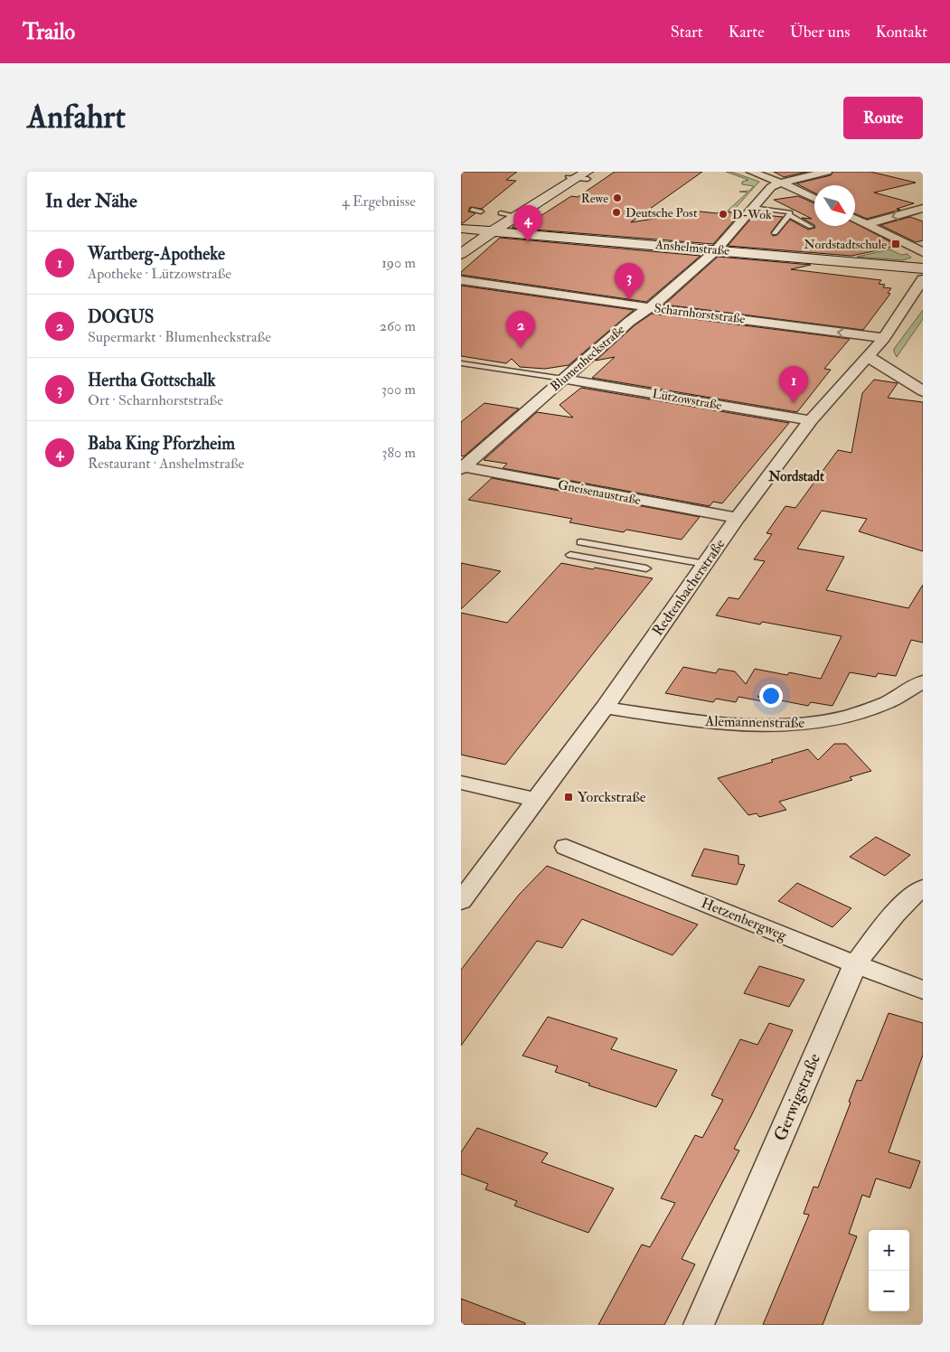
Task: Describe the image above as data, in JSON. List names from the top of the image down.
{
  "streets": {
    "main road": ["Anshelmstraße"],
    "street": [
      "Scharnhorststraße",
      "Blumenheckstraße",
      "Lützowstraße",
      "Gneisenaustraße",
      "Redtenbacherstraße",
      "Alemannenstraße",
      "Hetzenbergweg",
      "Gerwigstraße"
    ]
  },
  "crossings": [
    ["Anshelmstraße", "Blumenheckstraße"],
    ["Scharnhorststraße", "Blumenheckstraße"],
    ["Scharnhorststraße", "Redtenbacherstraße"],
    ["Blumenheckstraße", "Lützowstraße"],
    ["Blumenheckstraße", "Gneisenaustraße"],
    ["Lützowstraße", "Redtenbacherstraße"],
    ["Gneisenaustraße", "Redtenbacherstraße"],
    ["Redtenbacherstraße", "Alemannenstraße"],
    ["Hetzenbergweg", "Gerwigstraße"]
  ],
  "districts": ["Nordstadt"],
  "places": {
    "other": ["Rewe", "Deutsche Post", "D-Wok"],
    "transit": ["Nordstadtschule", "Yorckstraße"]
  },
  "north": "bottom right",
  "page": {
    "header": "Trailo",
    "nav": [
      "Start",
      "Karte",
      "Über uns",
      "Kontakt"
    ],
    "buttons": "Route",
    "title": "Anfahrt",
    "heading": ["In der Nähe", "4 Ergebnisse"],
    "pins": [
      "4",
      "3",
      "2",
      "1"
    ],
    "list": [
      {
        "mark": "1",
        "name": "Wartberg-Apotheke",
        "note": "Apotheke · Lützowstraße",
        "value": "190 m"
      },
      {
        "mark": "2",
        "name": "DOGUS",
        "note": "Supermarkt · Blumenheckstraße",
        "value": "260 m"
      },
      {
        "mark": "3",
        "name": "Hertha Gottschalk",
        "note": "Ort · Scharnhorststraße",
        "value": "300 m"
      },
      {
        "mark": "4",
        "name": "Baba King Pforzheim",
        "note": "Restaurant · Anshelmstraße",
        "value": "380 m"
      }
    ],
    "map_buttons": ["+", "−"]
  }
}
